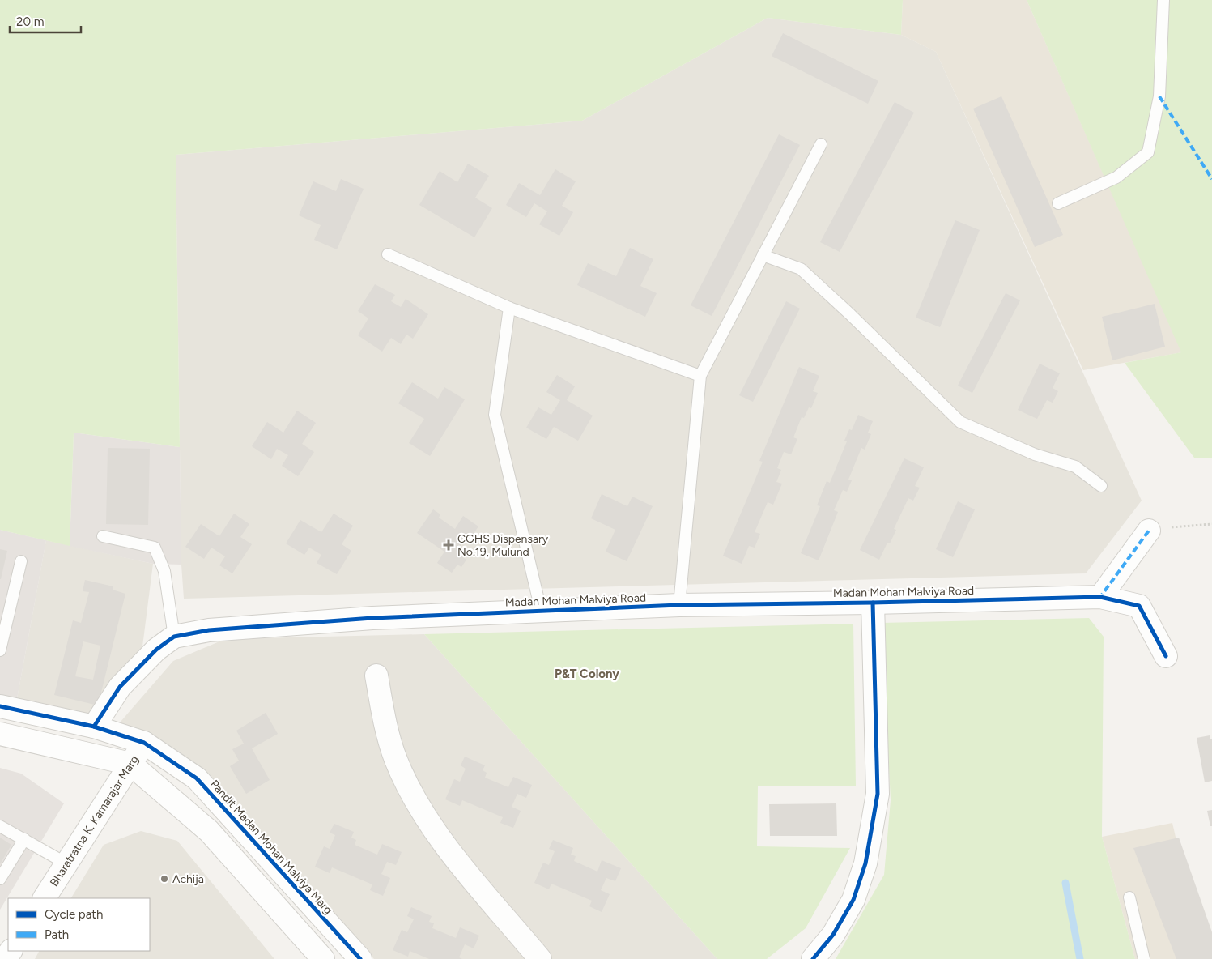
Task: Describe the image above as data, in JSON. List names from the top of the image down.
{
  "streets": {
    "street": ["Madan Mohan Malviya Road", "Bharatratna K. Kamarajar Marg", "Pandit Madan Mohan Malviya Marg"]
  },
  "crossings": [
    ["Madan Mohan Malviya Road", "Pandit Madan Mohan Malviya Marg"],
    ["Bharatratna K. Kamarajar Marg", "Pandit Madan Mohan Malviya Marg"]
  ],
  "districts": ["P&T Colony"],
  "places": {
    "health": ["CGHS Dispensary No.19, Mulund"],
    "other": ["Achija"]
  },
  "legend": ["Cycle path", "Path"],
  "scale_bar": "20 m"
}
